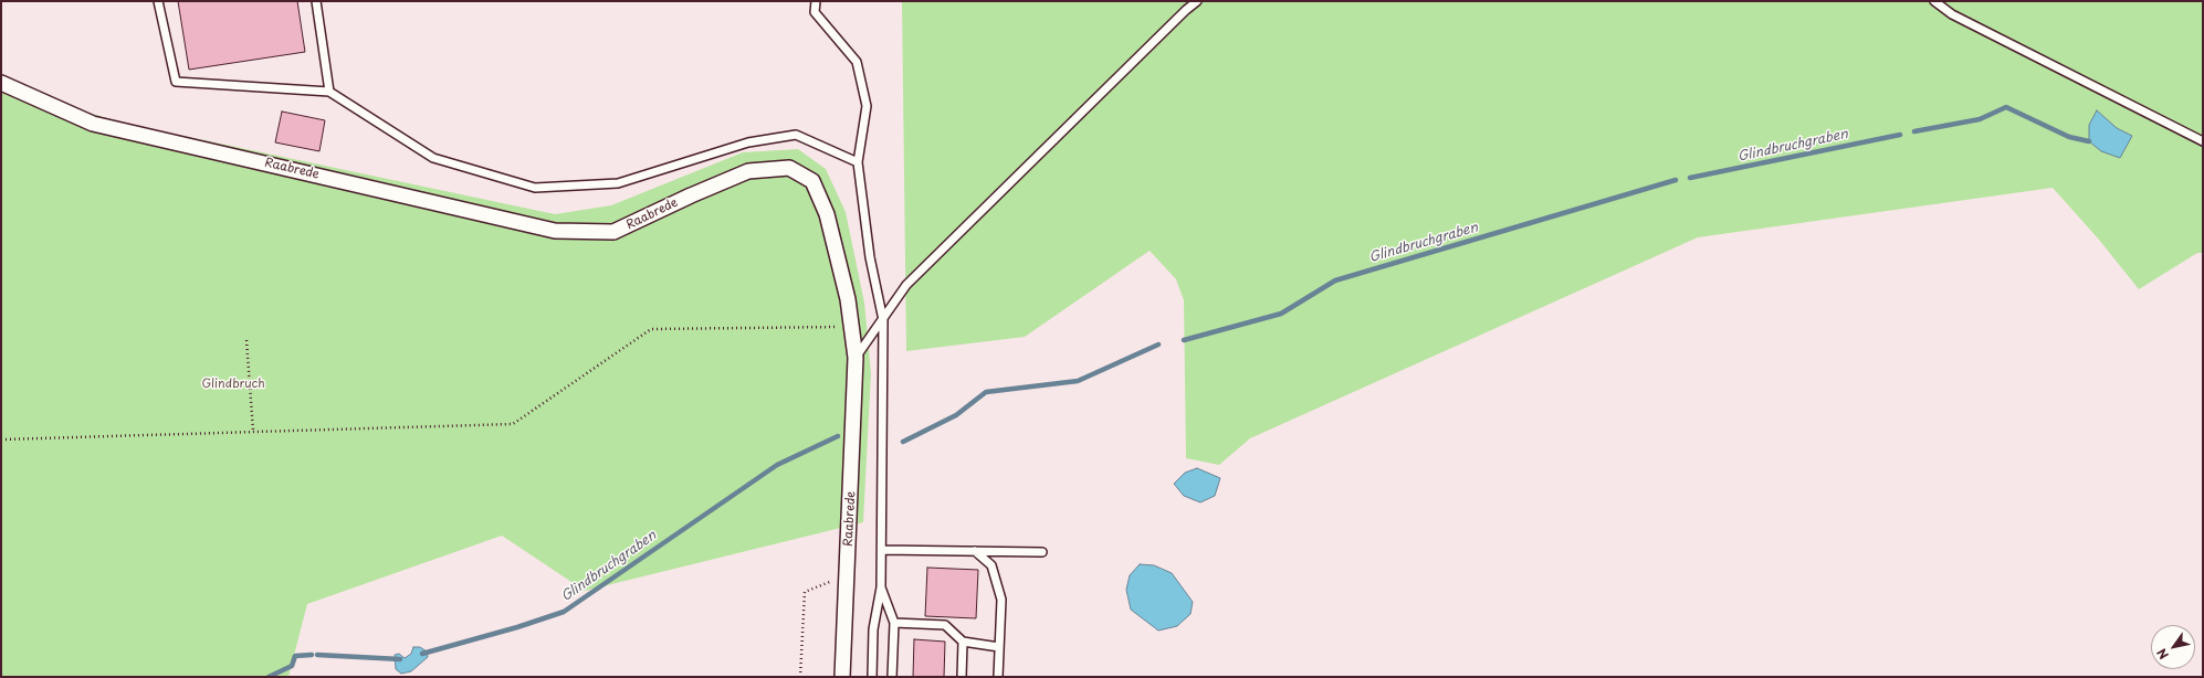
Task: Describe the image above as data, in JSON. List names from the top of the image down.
{
  "streets": {
    "street": ["Raabrede"]
  },
  "water": ["Glindbruchgraben"],
  "parks": ["Glindbruch"],
  "north": "bottom left"
}
